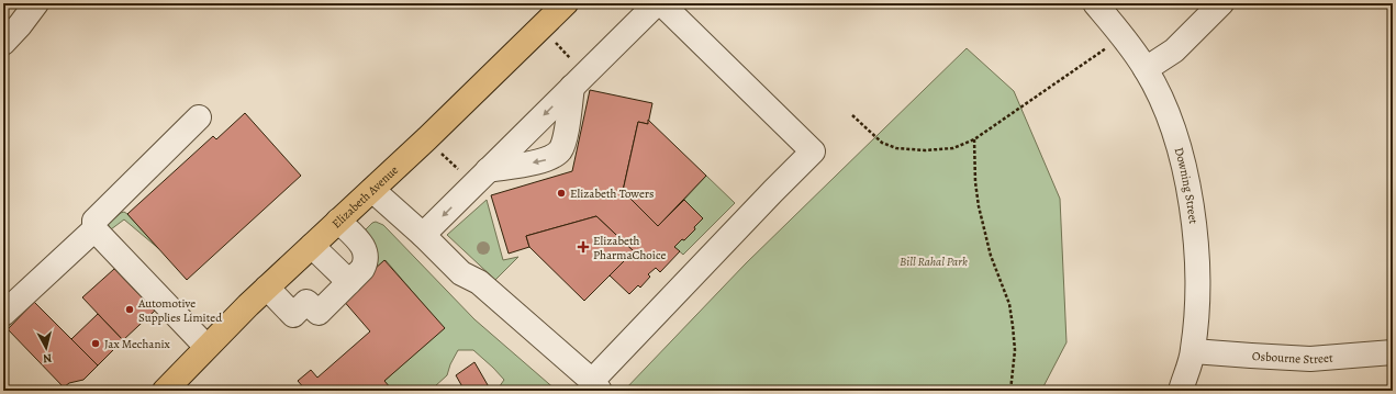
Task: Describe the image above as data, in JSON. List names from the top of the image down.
{
  "streets": {
    "main road": ["Elizabeth Avenue"],
    "street": ["Downing Street", "Osbourne Street"]
  },
  "crossings": [
    ["Downing Street", "Osbourne Street"]
  ],
  "parks": ["Bill Rahal Park"],
  "places": {
    "other": ["Elizabeth Towers", "Automotive Supplies Limited", "Jax Mechanix"],
    "health": ["Elizabeth PharmaChoice"]
  },
  "north": "bottom"
}
